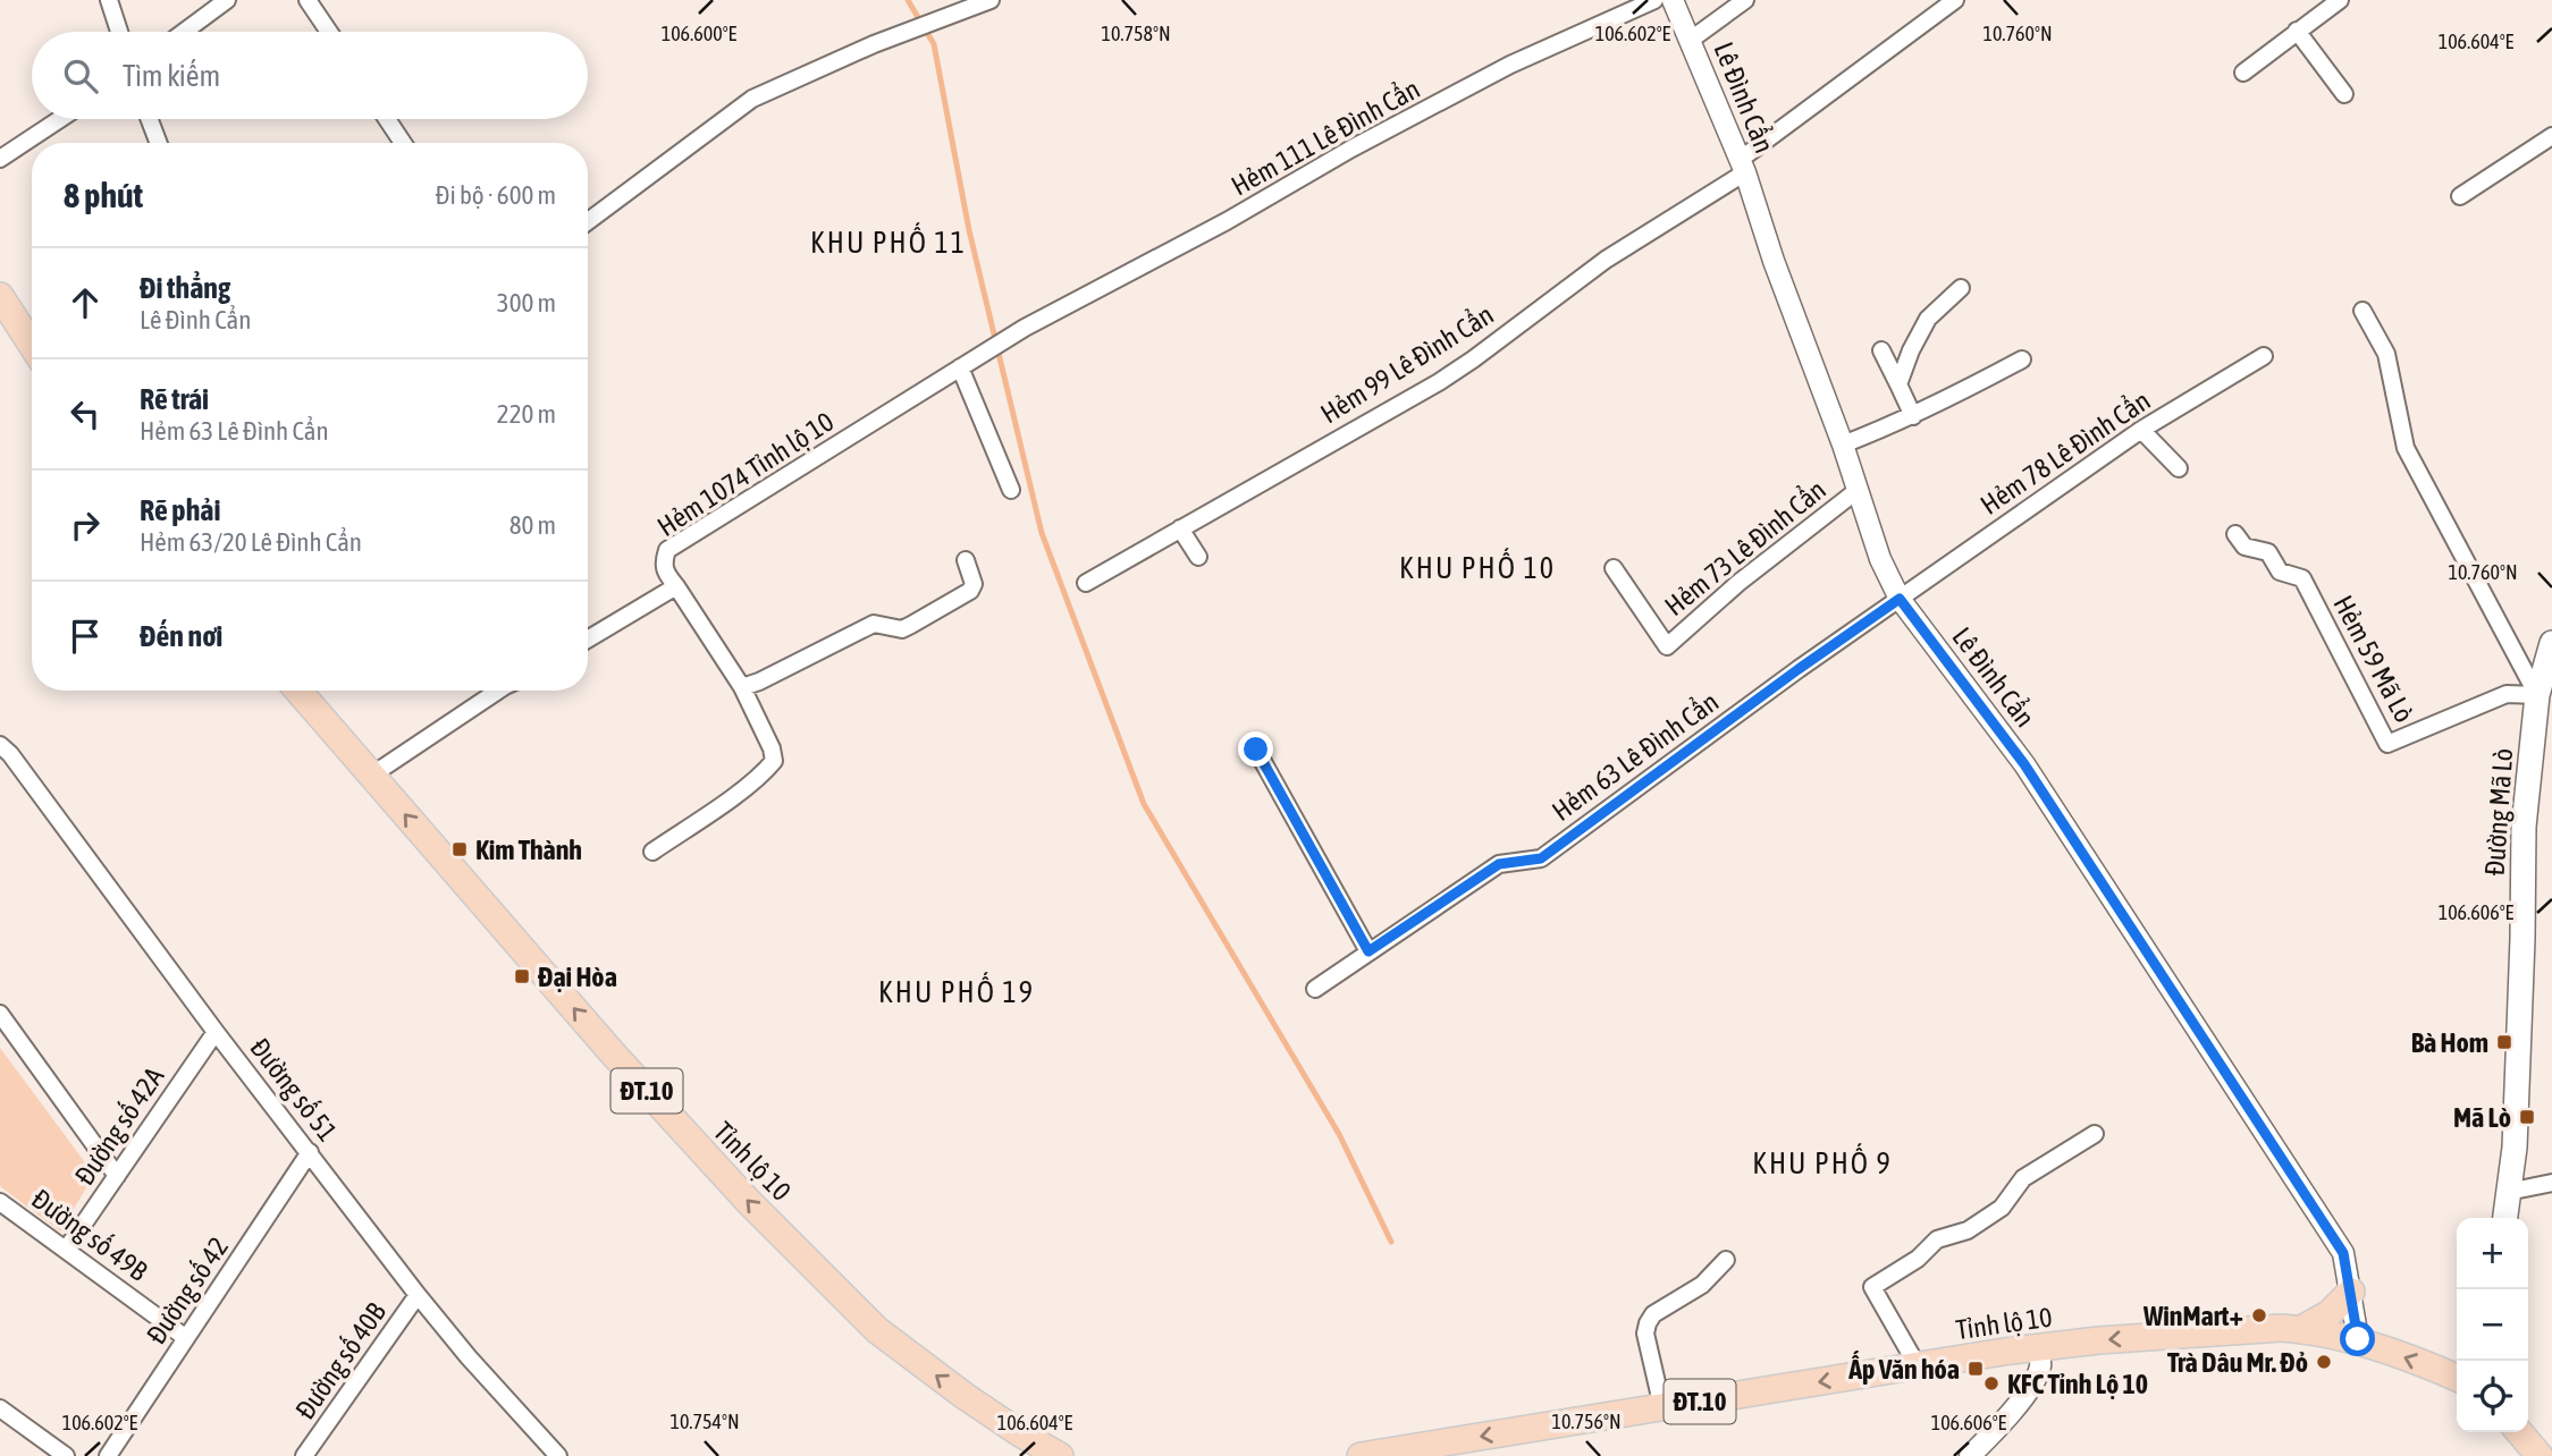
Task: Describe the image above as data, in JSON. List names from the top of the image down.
{
  "streets": {
    "main road": ["Đường Mã Lò", "ĐT.10", "Tỉnh lộ 10"],
    "street": [
      "Lê Đình Cẩn",
      "Hẻm 111 Lê Đình Cẩn",
      "Hẻm 99 Lê Đình Cẩn",
      "Hẻm 78 Lê Đình Cẩn",
      "Hẻm 1074 Tỉnh lộ 10",
      "Hẻm 73 Lê Đình Cẩn",
      "Hẻm 59 Mã Lò",
      "Hẻm 63 Lê Đình Cẩn",
      "Đường số 51",
      "Đường số 42A",
      "Đường số 49B",
      "Đường số 42",
      "Đường số 40B"
    ]
  },
  "crossings": [
    ["Lê Đình Cẩn", "Hẻm 99 Lê Đình Cẩn"],
    ["Lê Đình Cẩn", "Hẻm 78 Lê Đình Cẩn"],
    ["Lê Đình Cẩn", "Hẻm 73 Lê Đình Cẩn"],
    ["Lê Đình Cẩn", "Hẻm 63 Lê Đình Cẩn"],
    ["Lê Đình Cẩn", "Tỉnh lộ 10"],
    ["Hẻm 111 Lê Đình Cẩn", "Hẻm 1074 Tỉnh lộ 10"],
    ["Hẻm 78 Lê Đình Cẩn", "Hẻm 63 Lê Đình Cẩn"],
    ["Hẻm 59 Mã Lò", "Đường Mã Lò"],
    ["Đường số 51", "Đường số 42A"],
    ["Đường số 51", "Đường số 42"],
    ["Đường số 51", "Đường số 40B"],
    ["Đường số 42A", "Đường số 49B"],
    ["Đường số 49B", "Đường số 42"]
  ],
  "one_way": ["Tỉnh lộ 10"],
  "districts": [
    "KHU PHỐ 11",
    "KHU PHỐ 10",
    "KHU PHỐ 19",
    "KHU PHỐ 9"
  ],
  "places": {
    "transit": [
      "Kim Thành",
      "Đại Hòa",
      "Bà Hom",
      "Mã Lò",
      "Ấp Văn hóa"
    ],
    "other": ["WinMart+", "Trà Dâu Mr. Đỏ", "KFC Tỉnh Lộ 10"]
  },
  "page": {
    "search": "Tìm kiếm",
    "heading": ["8 phút", "Đi bộ · 600 m"],
    "list": [
      ["Đi thẳng", "Lê Đình Cẩn", "300 m"],
      ["Rẽ trái", "Hẻm 63 Lê Đình Cẩn", "220 m"],
      ["Rẽ phải", "Hẻm 63/20 Lê Đình Cẩn", "80 m"],
      "Đến nơi"
    ],
    "map_buttons": ["+", "−"]
  },
  "coordinates": [
    "106.600°E",
    "106.602°E",
    "10.758°N",
    "10.760°N",
    "106.604°E",
    "106.606°E",
    "10.754°N",
    "10.756°N"
  ]
}
